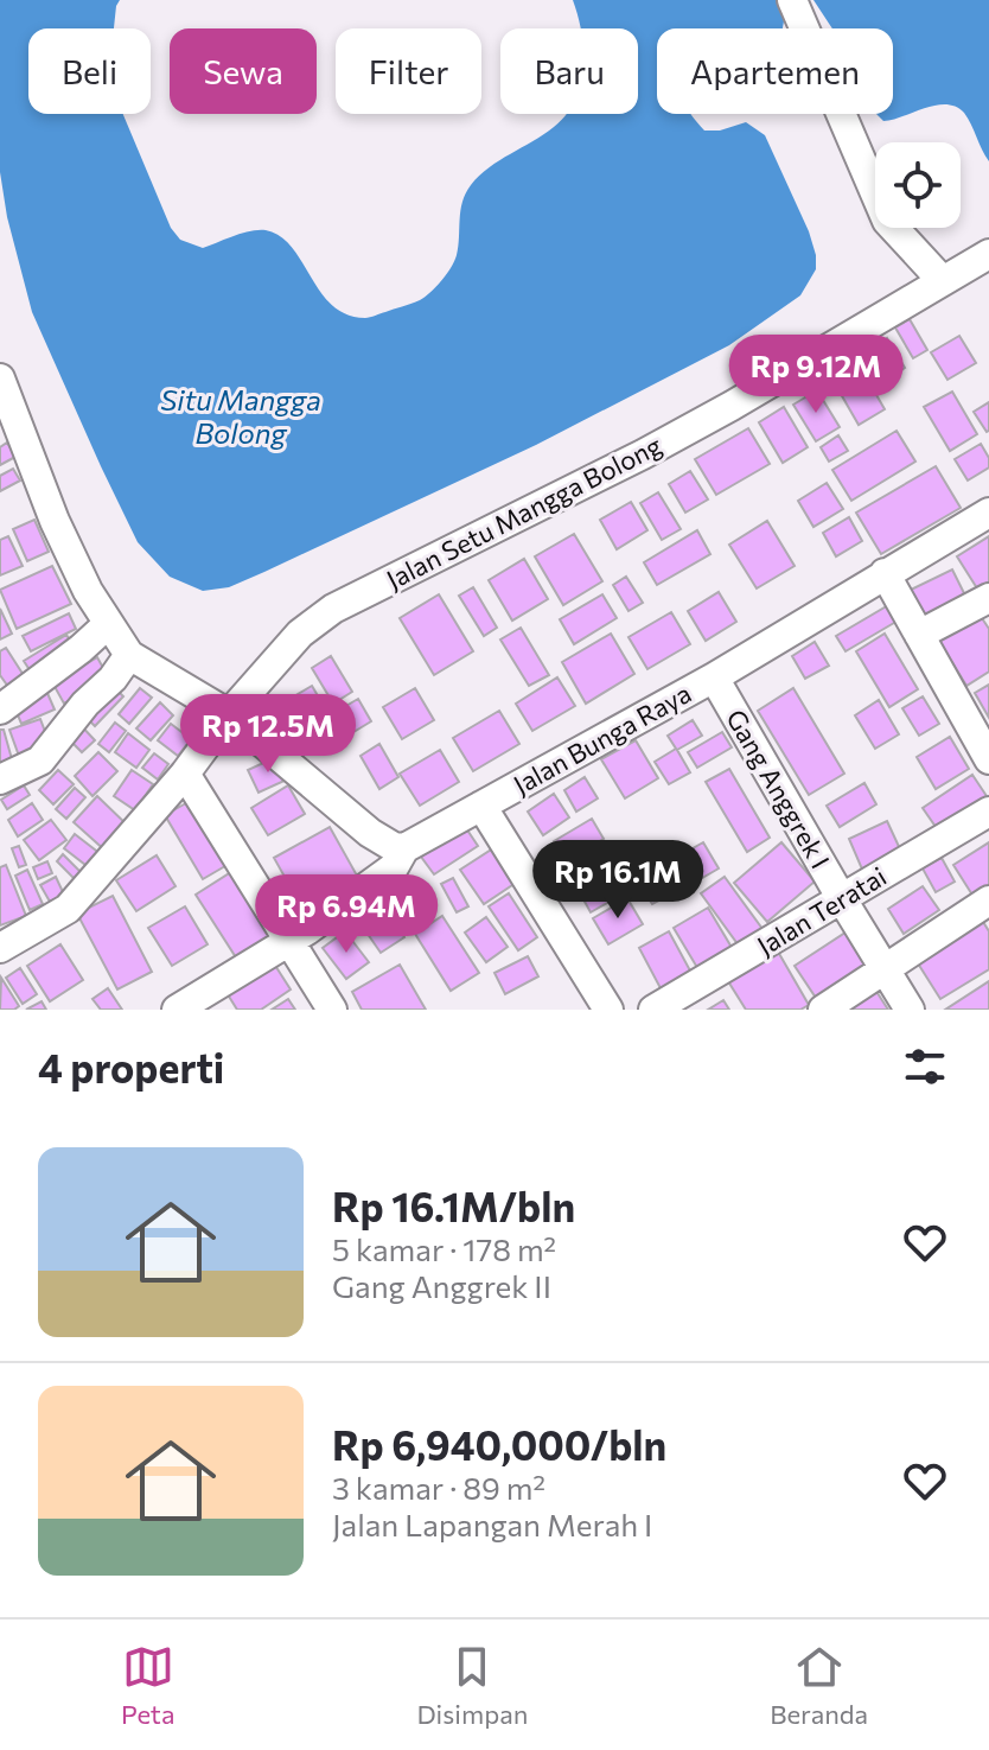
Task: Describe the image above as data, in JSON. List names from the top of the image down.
{
  "streets": {
    "street": [
      "Jalan Setu Mangga Bolong",
      "Jalan Bunga Raya",
      "Gang Anggrek I",
      "Jalan Teratai"
    ]
  },
  "crossings": [
    ["Jalan Bunga Raya", "Gang Anggrek I"],
    ["Gang Anggrek I", "Jalan Teratai"]
  ],
  "water": ["Situ Mangga Bolong"],
  "page": {
    "chip": [
      "Beli",
      "Sewa",
      "Filter",
      "Baru",
      "Apartemen"
    ],
    "price": [
      "Rp 9.12M",
      "Rp 12.5M",
      "Rp 16.1M",
      "Rp 6.94M"
    ],
    "heading": "4 properti",
    "list": [
      {
        "name": "Rp 16.1M/bln",
        "note": "5 kamar · 178 m² · Gang Anggrek II"
      },
      {
        "name": "Rp 6,940,000/bln",
        "note": "3 kamar · 89 m² · Jalan Lapangan Merah I"
      }
    ],
    "tabs": ["Peta", "Disimpan", "Beranda"]
  }
}
